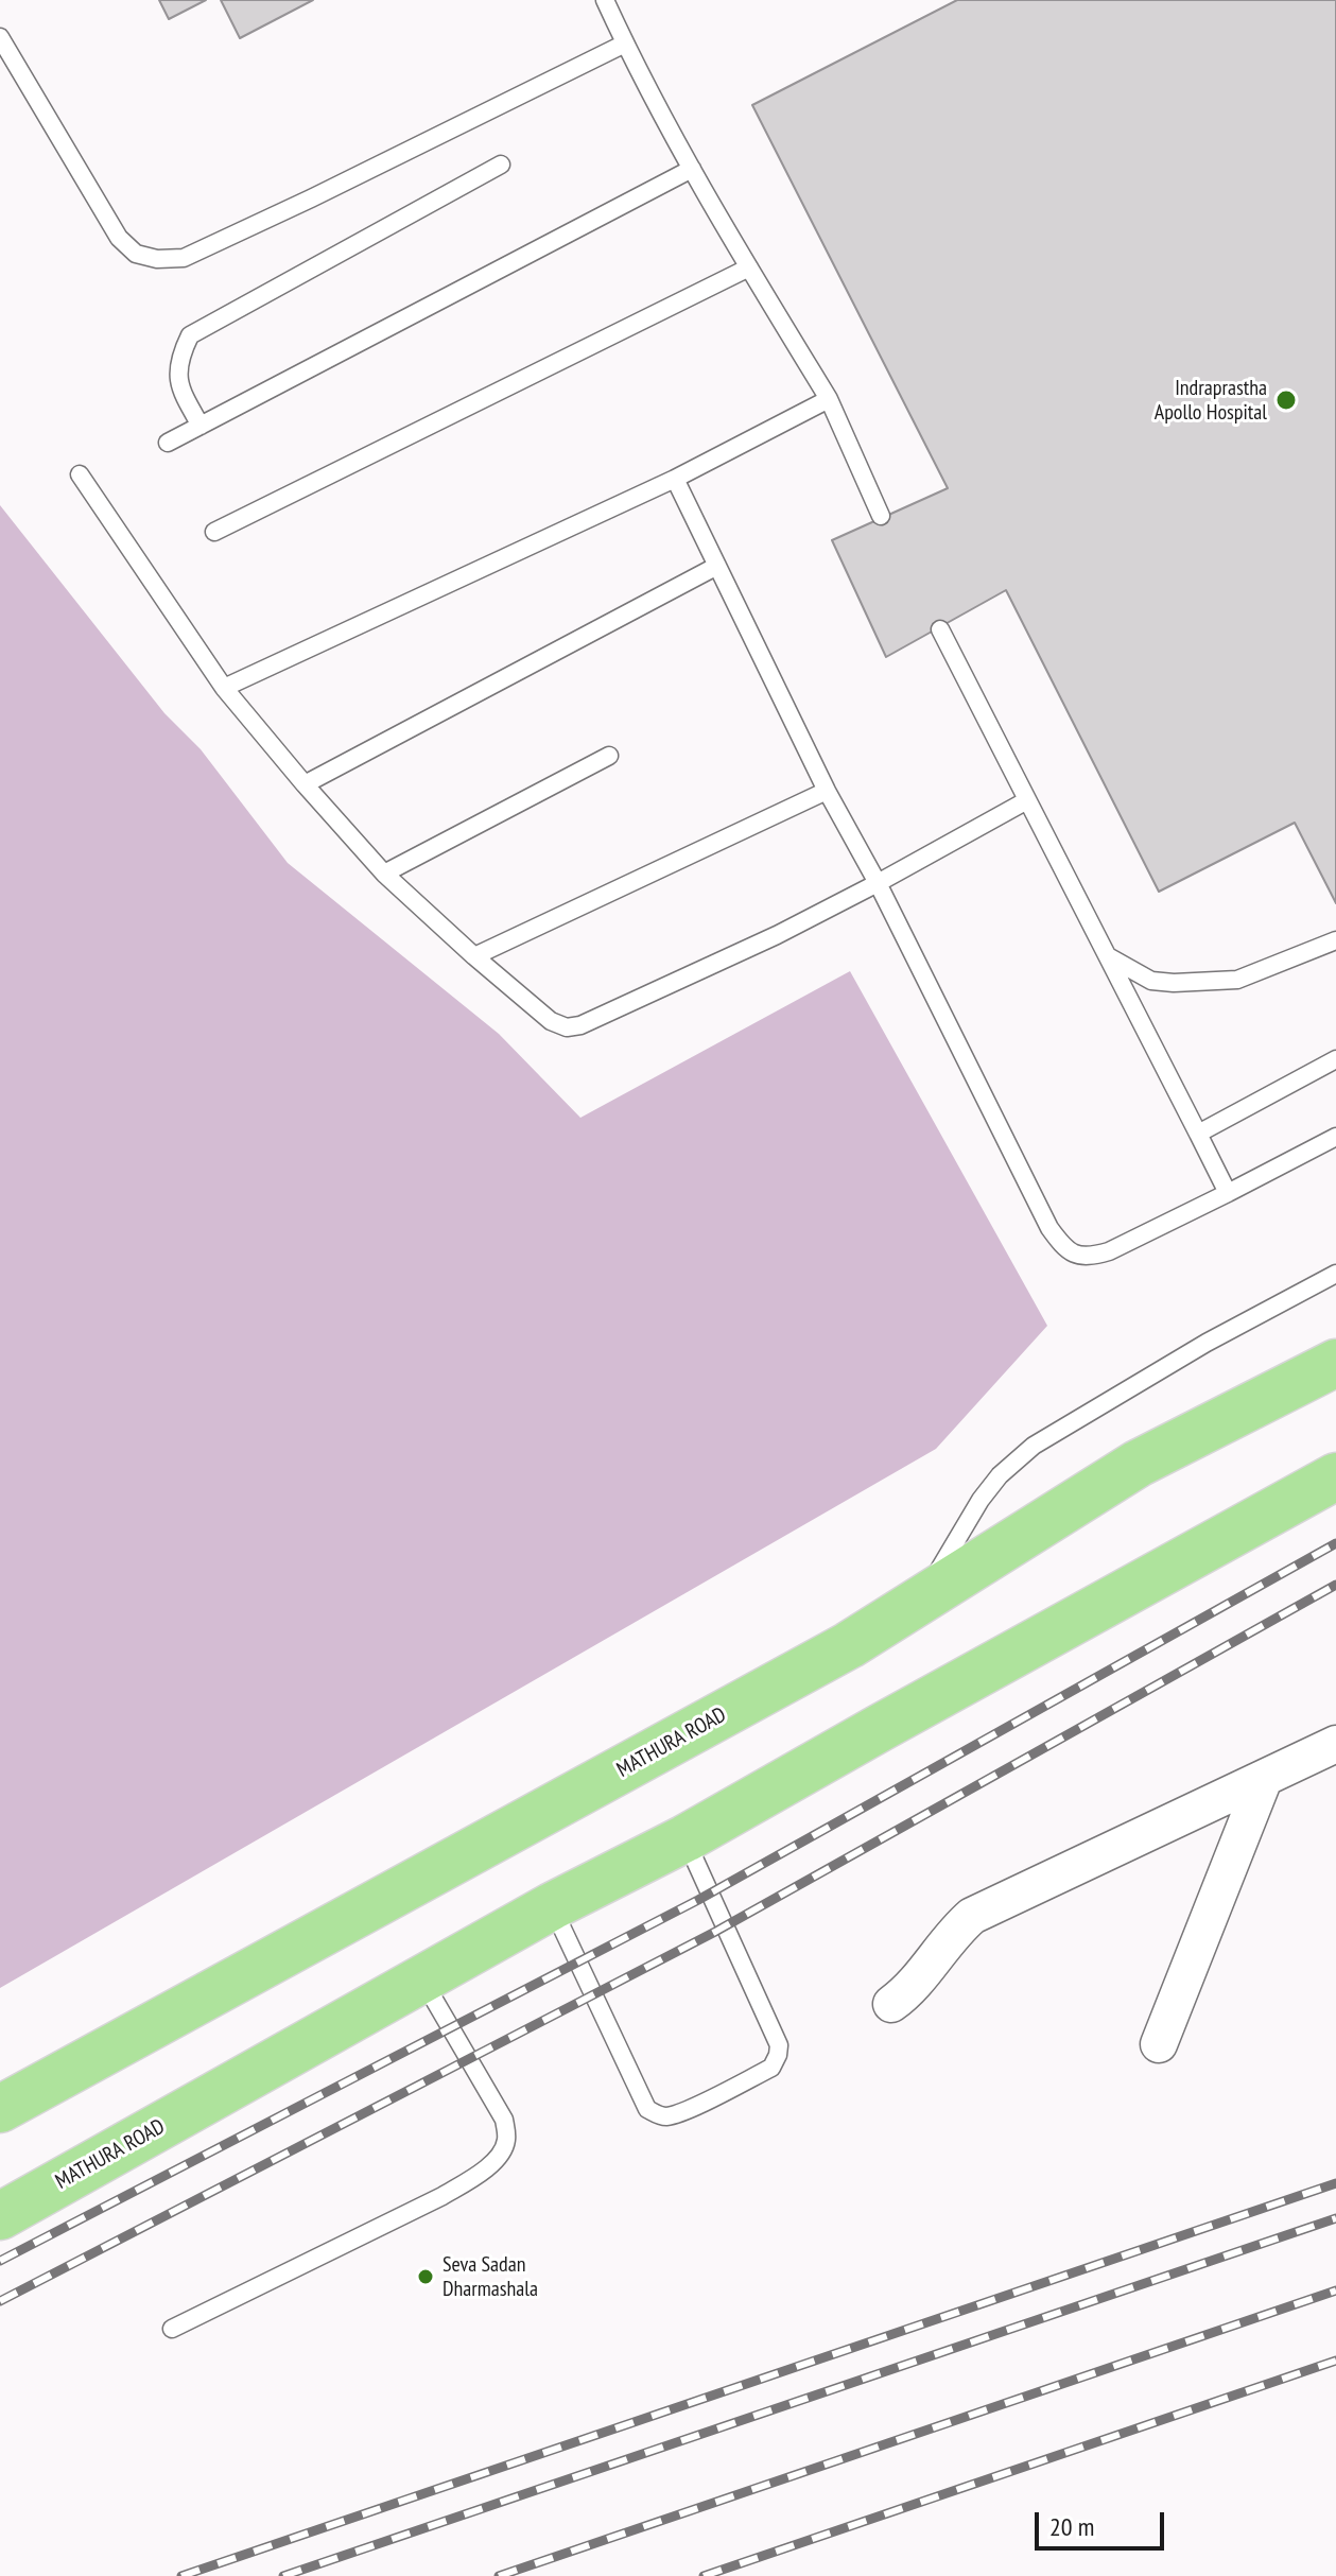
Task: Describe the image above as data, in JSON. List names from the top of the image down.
{
  "streets": {
    "highway": ["MATHURA ROAD"]
  },
  "places": ["Indraprastha Apollo Hospital", "Seva Sadan Dharmashala"],
  "scale_bar": "20 m"
}
